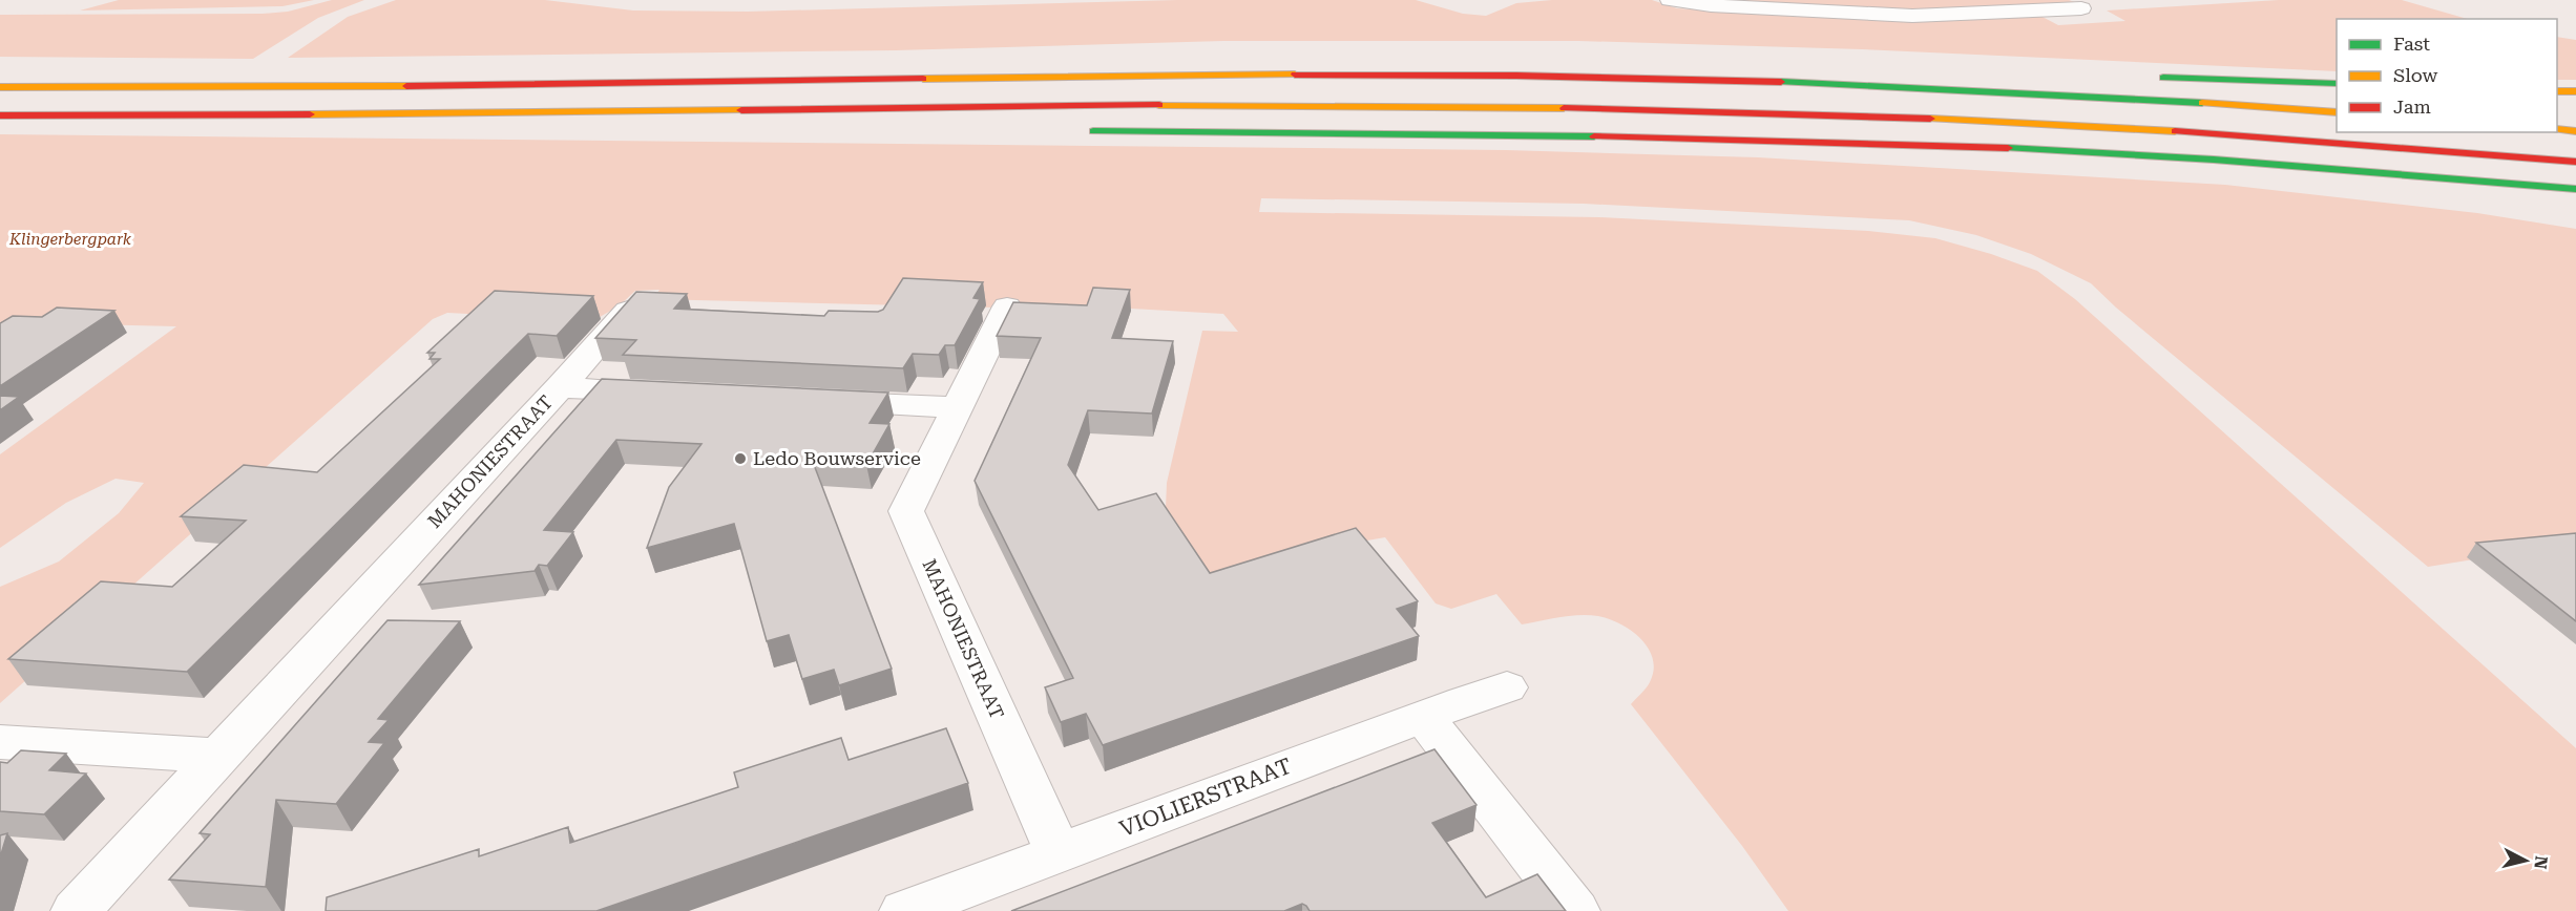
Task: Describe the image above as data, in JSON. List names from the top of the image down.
{
  "streets": {
    "street": ["MAHONIESTRAAT", "VIOLIERSTRAAT"]
  },
  "crossings": [
    ["MAHONIESTRAAT", "VIOLIERSTRAAT"]
  ],
  "parks": ["Klingerbergpark"],
  "places": ["Ledo Bouwservice"],
  "legend": ["Fast", "Slow", "Jam"],
  "north": "right"
}
